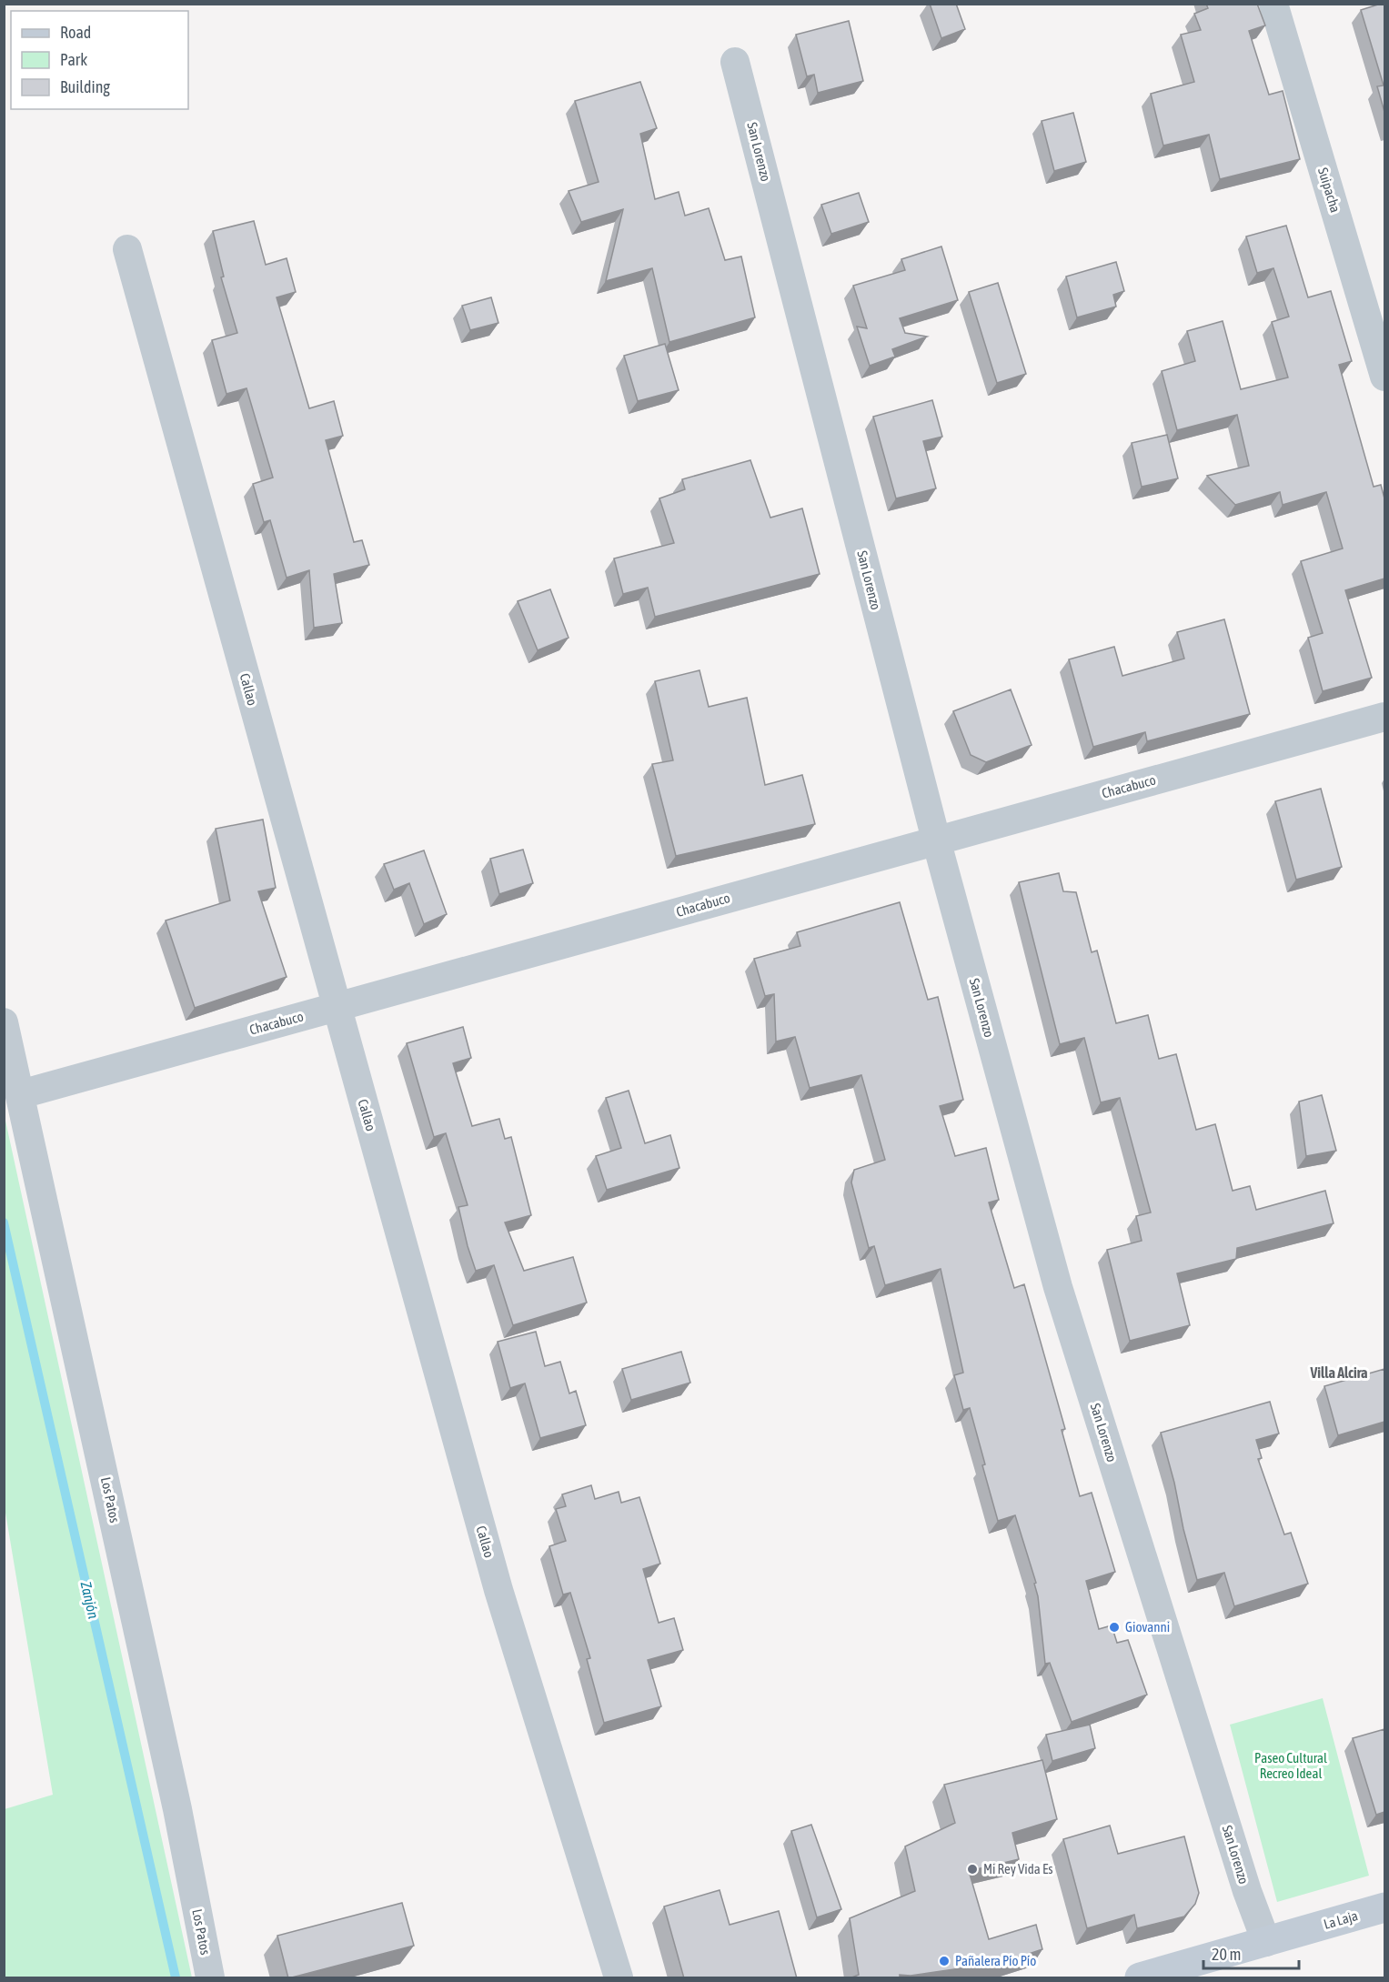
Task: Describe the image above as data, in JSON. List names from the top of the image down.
{
  "streets": {
    "main road": ["La Laja"],
    "street": [
      "San Lorenzo",
      "Suipacha",
      "Callao",
      "Chacabuco",
      "Los Patos"
    ]
  },
  "crossings": [
    ["San Lorenzo", "Chacabuco"],
    ["San Lorenzo", "La Laja"],
    ["Callao", "Chacabuco"],
    ["Chacabuco", "Los Patos"]
  ],
  "districts": ["Villa Alcira"],
  "water": ["Zanjón"],
  "parks": ["Paseo Cultural Recreo Ideal"],
  "places": ["Giovanni", "Mi Rey Vida Es", "Pañalera Pío Pío"],
  "legend": ["Road", "Park", "Building"],
  "scale_bar": "20 m"
}
